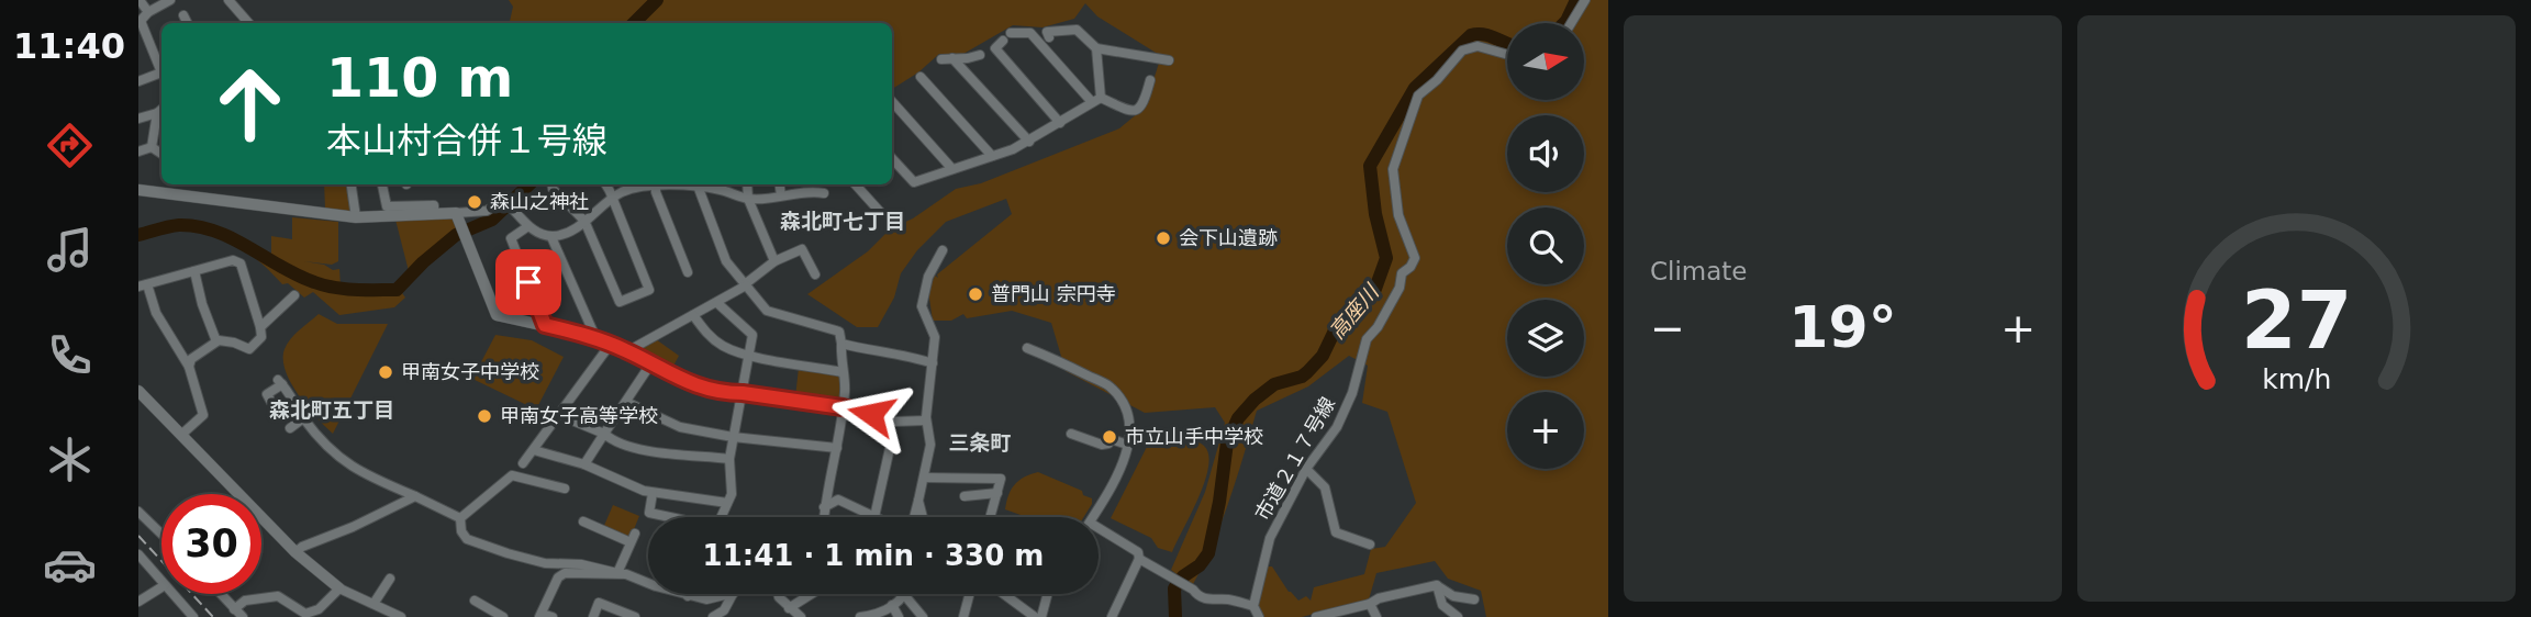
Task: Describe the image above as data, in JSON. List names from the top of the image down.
{
  "streets": {
    "street": ["市道２１７号線"]
  },
  "districts": ["森北町七丁目", "森北町五丁目", "三条町"],
  "water": ["高座川"],
  "places": [
    "森山之神社",
    "会下山遺跡",
    "普門山 宗円寺",
    "甲南女子中学校",
    "甲南女子高等学校",
    "市立山手中学校"
  ],
  "north": "right",
  "page": {
    "tabs": "11:40",
    "tile": "Climate",
    "map_buttons": "+",
    "turn": ["110 m", "本山村合併１号線"],
    "heat": ["−", "19°", "+"],
    "limit": "30",
    "trip": "11:41 · 1 min · 330 m",
    "gauge": ["27", "km/h"]
  }
}
